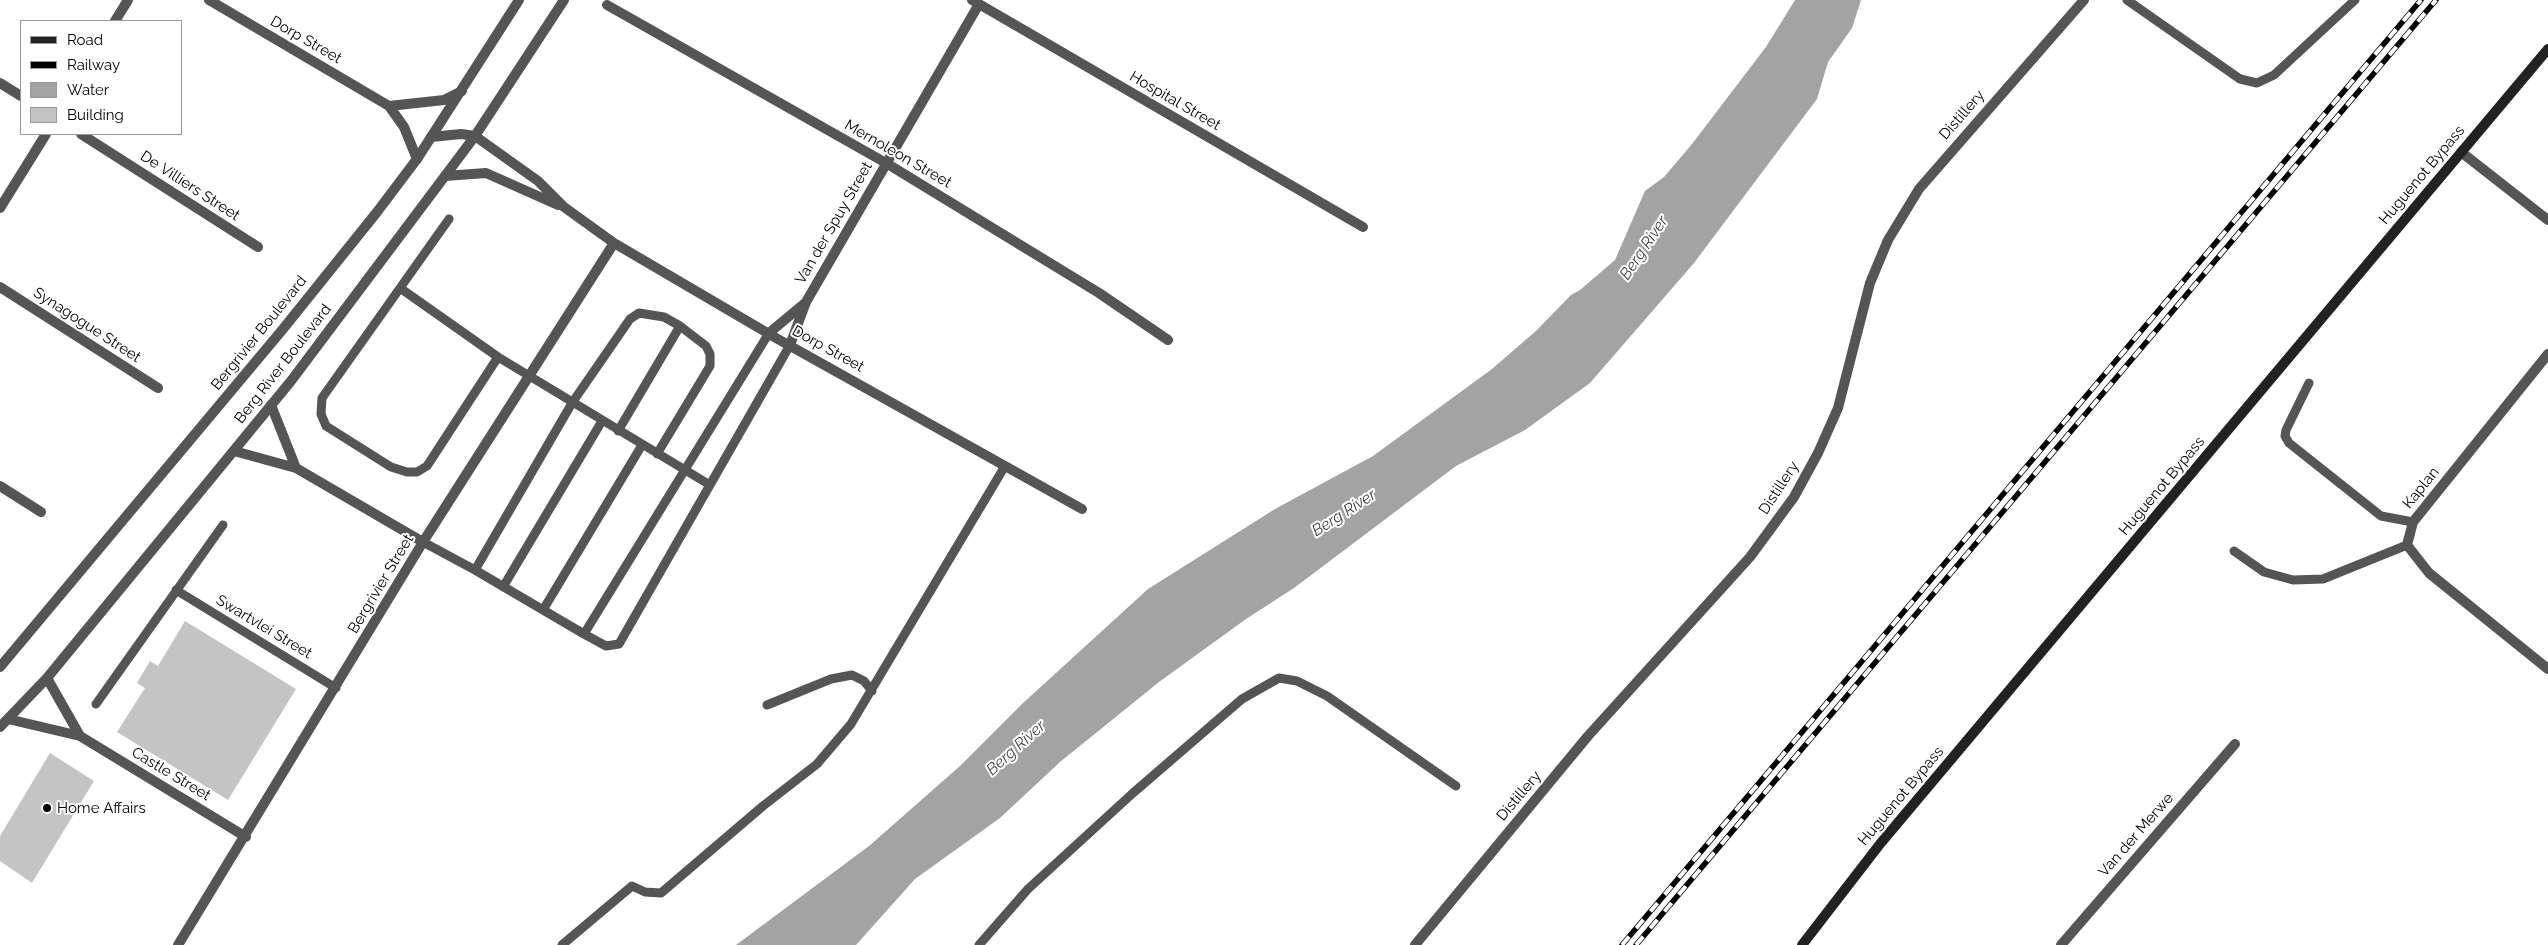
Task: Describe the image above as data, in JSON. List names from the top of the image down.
{
  "streets": {
    "main road": ["Huguenot Bypass"],
    "street": [
      "Dorp Street",
      "Hospital Street",
      "Distillery",
      "Mernoleon Street",
      "De Villiers Street",
      "Van der Spuy Street",
      "Synagogue Street",
      "Bergrivier Boulevard",
      "Berg River Boulevard",
      "Kaplan",
      "Bergrivier Street",
      "Castle Street",
      "Van der Merwe"
    ],
    "lane": ["Swartvlei Street"]
  },
  "crossings": [
    ["Dorp Street", "Van der Spuy Street"],
    ["Dorp Street", "Bergrivier Boulevard"],
    ["Dorp Street", "Berg River Boulevard"],
    ["Dorp Street", "Bergrivier Street"],
    ["Hospital Street", "Van der Spuy Street"],
    ["Mernoleon Street", "Van der Spuy Street"],
    ["Berg River Boulevard", "Castle Street"],
    ["Bergrivier Street", "Swartvlei Street"],
    ["Bergrivier Street", "Castle Street"]
  ],
  "water": ["Berg River"],
  "places": ["Home Affairs"],
  "legend": [
    "Road",
    "Railway",
    "Water",
    "Building"
  ]
}
